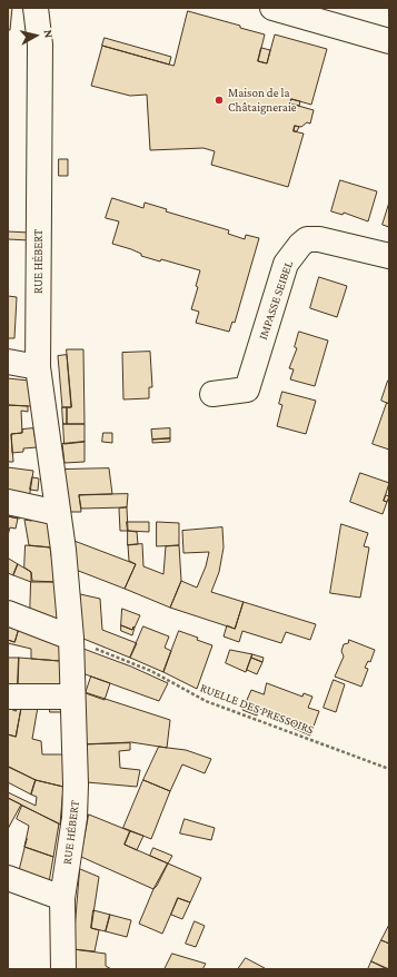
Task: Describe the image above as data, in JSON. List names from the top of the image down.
{
  "streets": {
    "street": ["RUE HÉBERT", "IMPASSE SEIBEL"],
    "path": ["RUELLE DES PRESSOIRS"]
  },
  "crossings": [
    ["RUE HÉBERT", "RUELLE DES PRESSOIRS"]
  ],
  "places": ["Maison de la Châtaigneraie"],
  "north": "right"
}
